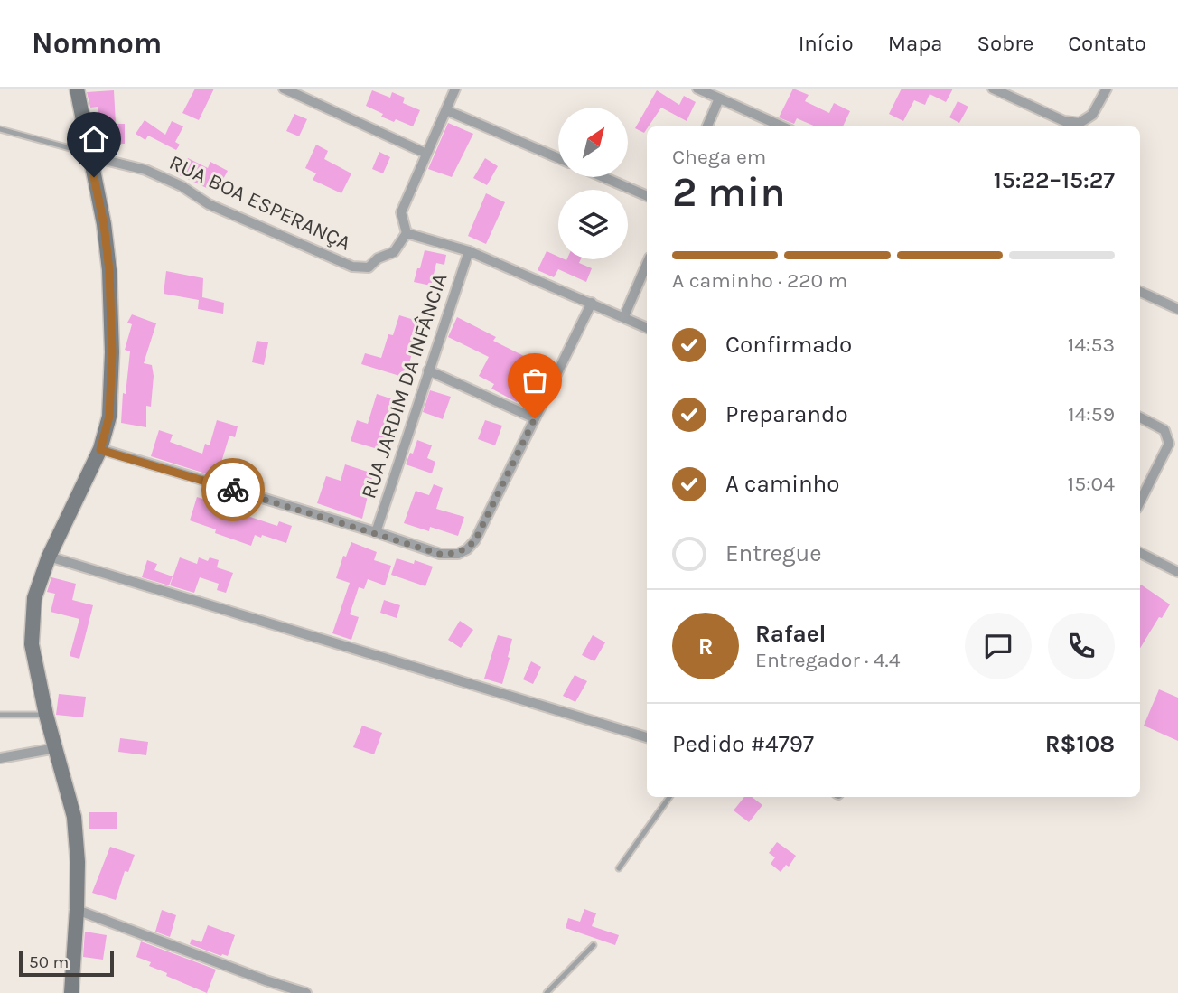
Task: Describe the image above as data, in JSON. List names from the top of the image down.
{
  "streets": {
    "street": ["RUA BOA ESPERANÇA", "RUA JARDIM DA INFÂNCIA"]
  },
  "scale_bar": "50 m",
  "north": "top right",
  "page": {
    "header": "Nomnom",
    "nav": [
      "Início",
      "Mapa",
      "Sobre",
      "Contato"
    ],
    "heading": ["2 min", "Chega em", "15:22–15:27"],
    "panel": [
      "Rafael",
      "Entregador · 4.4",
      "Pedido #4797",
      "R$108"
    ],
    "bar": "A caminho · 220 m",
    "list": [
      ["Confirmado", "14:53"],
      ["Preparando", "14:59"],
      ["A caminho", "15:04"],
      "Entregue"
    ],
    "round": "R",
    "scale": "50 m"
  }
}
